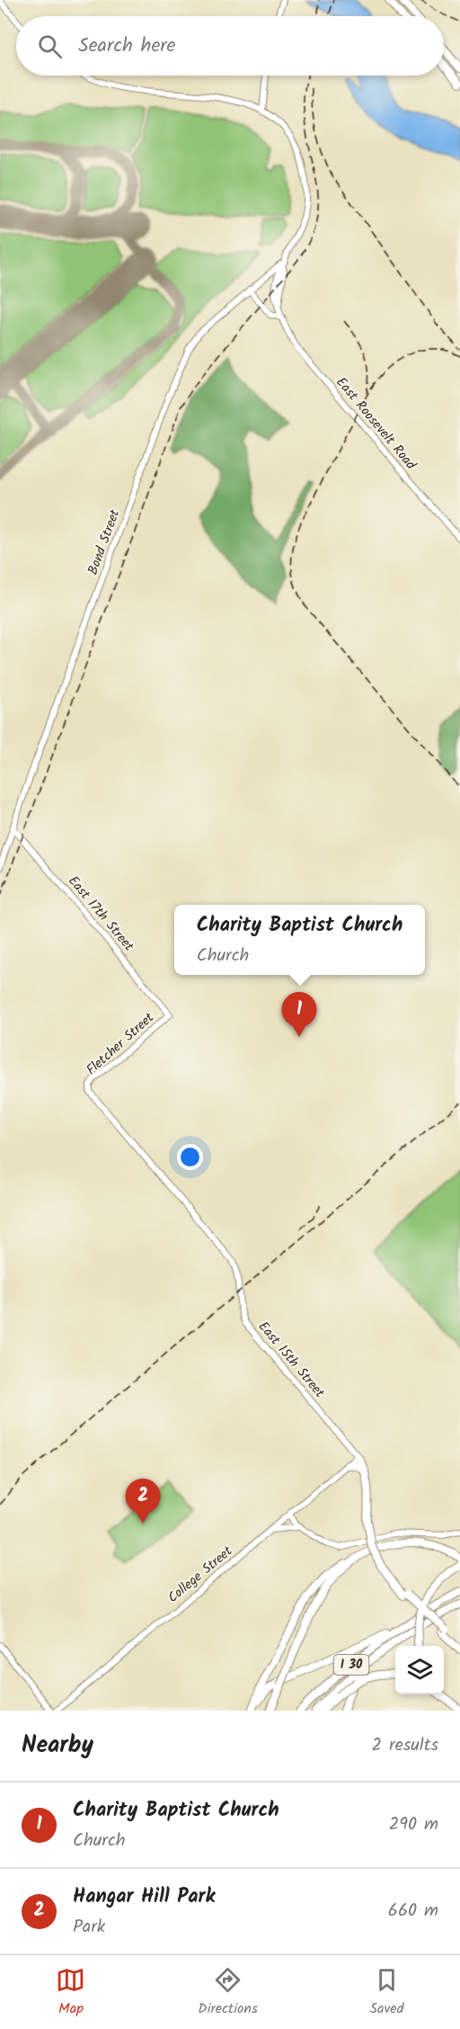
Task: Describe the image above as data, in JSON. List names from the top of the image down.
{
  "streets": {
    "highway": ["I 30"],
    "street": [
      "East Roosevelt Road",
      "Bond Street",
      "East 17th Street",
      "Fletcher Street",
      "East 15th Street",
      "College Street"
    ]
  },
  "crossings": [
    ["East Roosevelt Road", "Bond Street"],
    ["Bond Street", "East 17th Street"],
    ["East 17th Street", "Fletcher Street"],
    ["Fletcher Street", "East 15th Street"],
    ["East 15th Street", "College Street"]
  ],
  "page": {
    "search": "Search here",
    "popup": ["Charity Baptist Church", "Church"],
    "pins": ["1", "2"],
    "heading": ["Nearby", "2 results"],
    "list": [
      {
        "mark": "1",
        "name": "Charity Baptist Church",
        "note": "Church",
        "value": "290 m"
      },
      {
        "mark": "2",
        "name": "Hangar Hill Park",
        "note": "Park",
        "value": "660 m"
      }
    ],
    "nav": ["Map", "Directions", "Saved"]
  }
}
